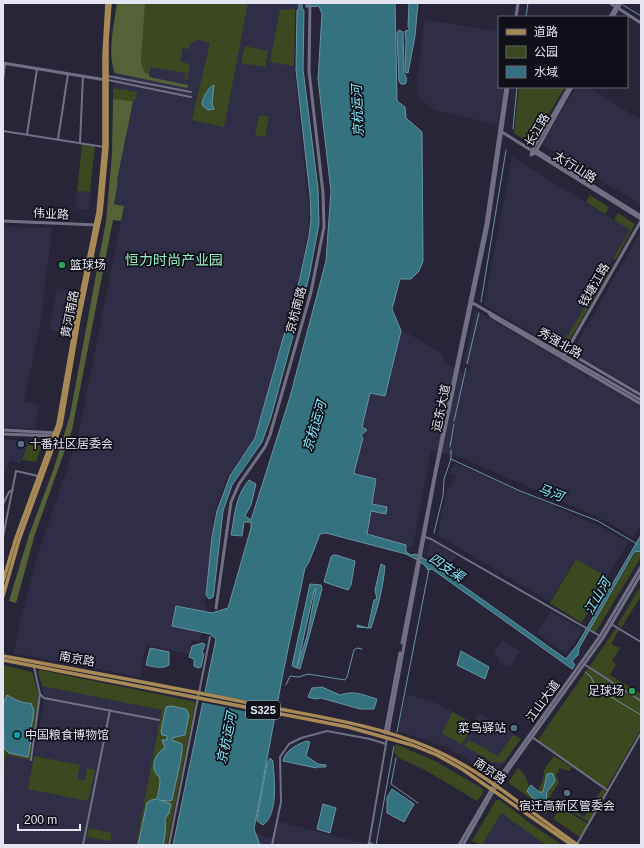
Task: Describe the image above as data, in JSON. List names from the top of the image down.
{
  "streets": {
    "main road": ["黄河南路", "南京路", "S325"],
    "street": [
      "长江路",
      "太行山路",
      "伟业路",
      "钱塘江路",
      "京杭南路",
      "秀强北路",
      "运东大道",
      "江山大道"
    ]
  },
  "crossings": [
    ["长江路", "太行山路"],
    ["太行山路", "钱塘江路"],
    ["太行山路", "运东大道"],
    ["伟业路", "黄河南路"],
    ["钱塘江路", "秀强北路"],
    ["秀强北路", "运东大道"],
    ["运东大道", "南京路"],
    ["南京路", "江山大道"]
  ],
  "districts": ["恒力时尚产业园"],
  "water": [
    "京杭运河",
    "马河",
    "四支渠",
    "江山河"
  ],
  "places": [
    "篮球场",
    "十番社区居委会",
    "足球场",
    "菜鸟驿站",
    "中国粮食博物馆",
    "宿迁高新区管委会"
  ],
  "legend": ["道路", "公园", "水域"],
  "scale_bar": "200 m"
}
